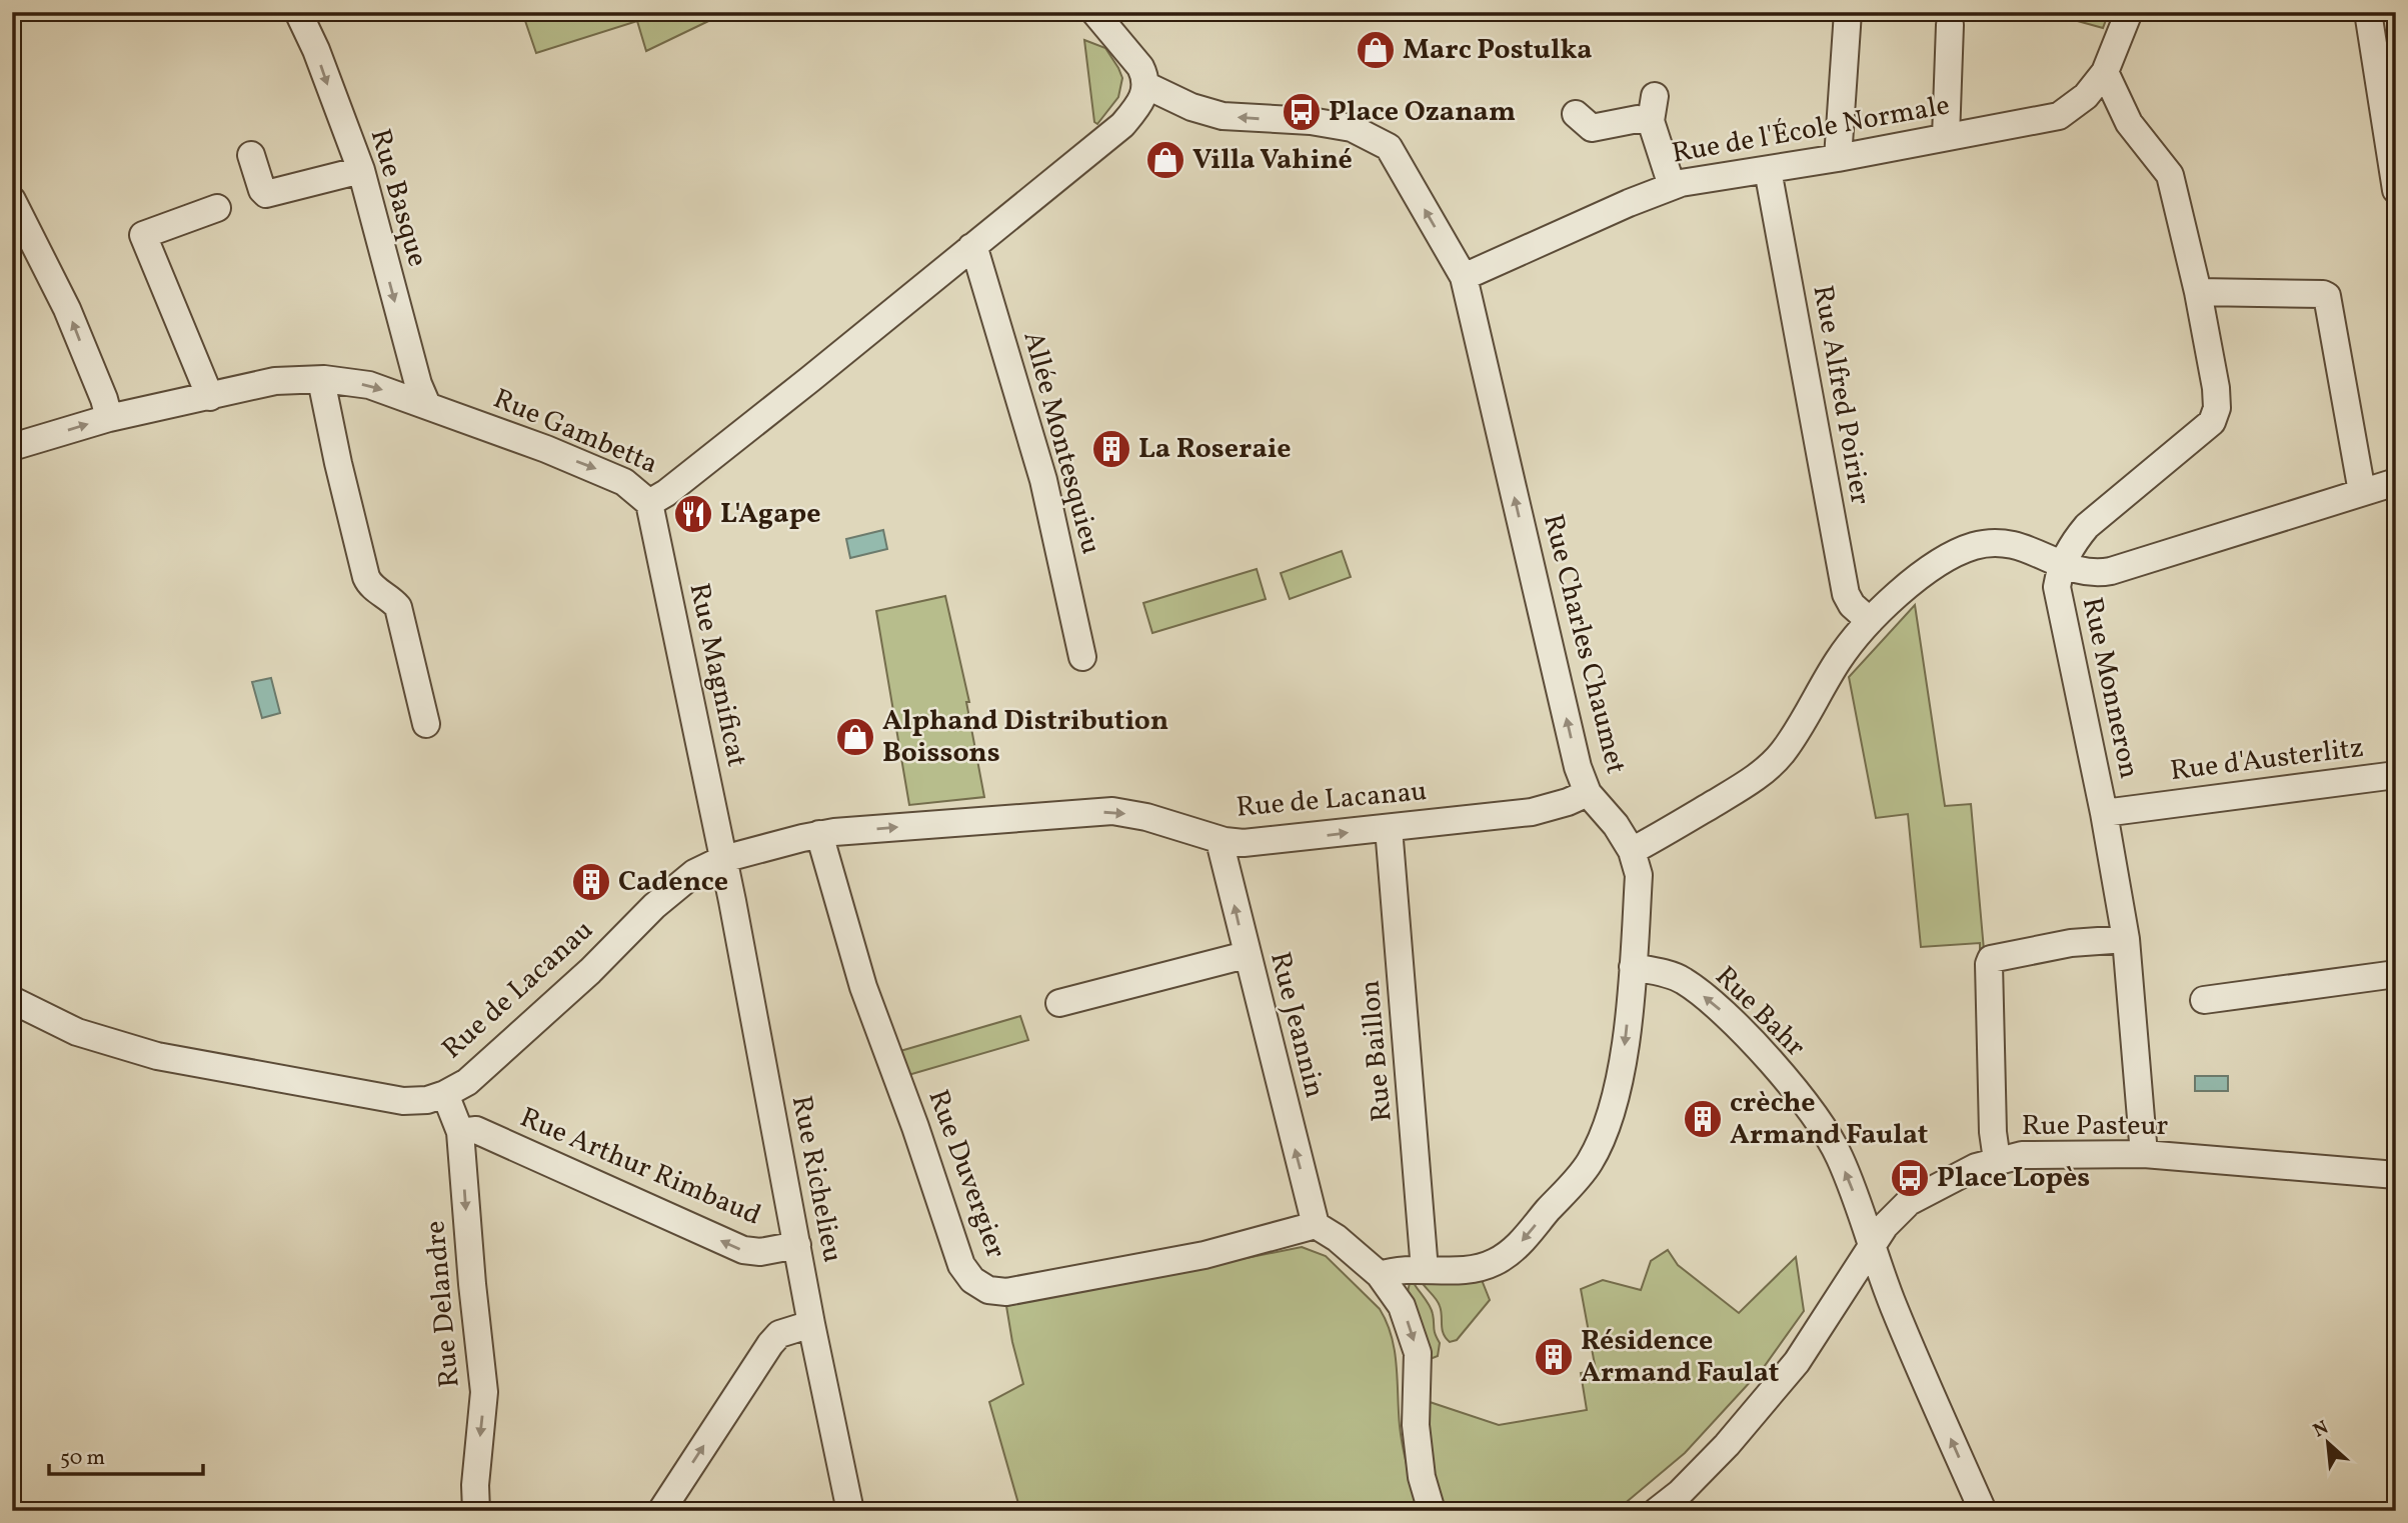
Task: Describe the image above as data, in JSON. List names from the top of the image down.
{
  "streets": {
    "street": [
      "Rue de l'École Normale",
      "Rue Basque",
      "Rue Alfred Poirier",
      "Rue Gambetta",
      "Allée Montesquieu",
      "Rue Charles Chaumet",
      "Rue Magnificat",
      "Rue Monneron",
      "Rue d'Austerlitz",
      "Rue de Lacanau",
      "Rue Bahr",
      "Rue Jeannin",
      "Rue Baillon",
      "Rue Pasteur",
      "Rue Arthur Rimbaud",
      "Rue Duvergier",
      "Rue Richelieu",
      "Rue Delandre"
    ]
  },
  "crossings": [
    ["Rue de l'École Normale", "Rue Alfred Poirier"],
    ["Rue de l'École Normale", "Rue Charles Chaumet"],
    ["Rue de l'École Normale", "Rue Monneron"],
    ["Rue Basque", "Rue Gambetta"],
    ["Rue Gambetta", "Allée Montesquieu"],
    ["Rue Gambetta", "Rue Charles Chaumet"],
    ["Rue Gambetta", "Rue Magnificat"],
    ["Rue Charles Chaumet", "Rue de Lacanau"],
    ["Rue Charles Chaumet", "Rue Bahr"],
    ["Rue Charles Chaumet", "Rue Baillon"],
    ["Rue Magnificat", "Rue de Lacanau"],
    ["Rue Magnificat", "Rue Richelieu"],
    ["Rue Monneron", "Rue d'Austerlitz"],
    ["Rue Monneron", "Rue Pasteur"],
    ["Rue de Lacanau", "Rue Jeannin"],
    ["Rue de Lacanau", "Rue Baillon"],
    ["Rue de Lacanau", "Rue Duvergier"],
    ["Rue de Lacanau", "Rue Richelieu"],
    ["Rue de Lacanau", "Rue Delandre"],
    ["Rue Bahr", "Rue Pasteur"],
    ["Rue Jeannin", "Rue Duvergier"],
    ["Rue Arthur Rimbaud", "Rue Richelieu"],
    ["Rue Arthur Rimbaud", "Rue Delandre"]
  ],
  "one_way": [
    "Rue Basque",
    "Rue Bahr",
    "Rue Jeannin",
    "Rue Arthur Rimbaud",
    "Rue Delandre"
  ],
  "places": {
    "shop": ["Marc Postulka", "Villa Vahiné", "Alphand Distribution Boissons"],
    "bus stop": ["Place Ozanam", "Place Lopès"],
    "building": [
      "La Roseraie",
      "Cadence",
      "crèche Armand Faulat",
      "Résidence Armand Faulat"
    ],
    "restaurant": ["L'Agape"]
  },
  "scale_bar": "50 m",
  "north": "top left"
}
